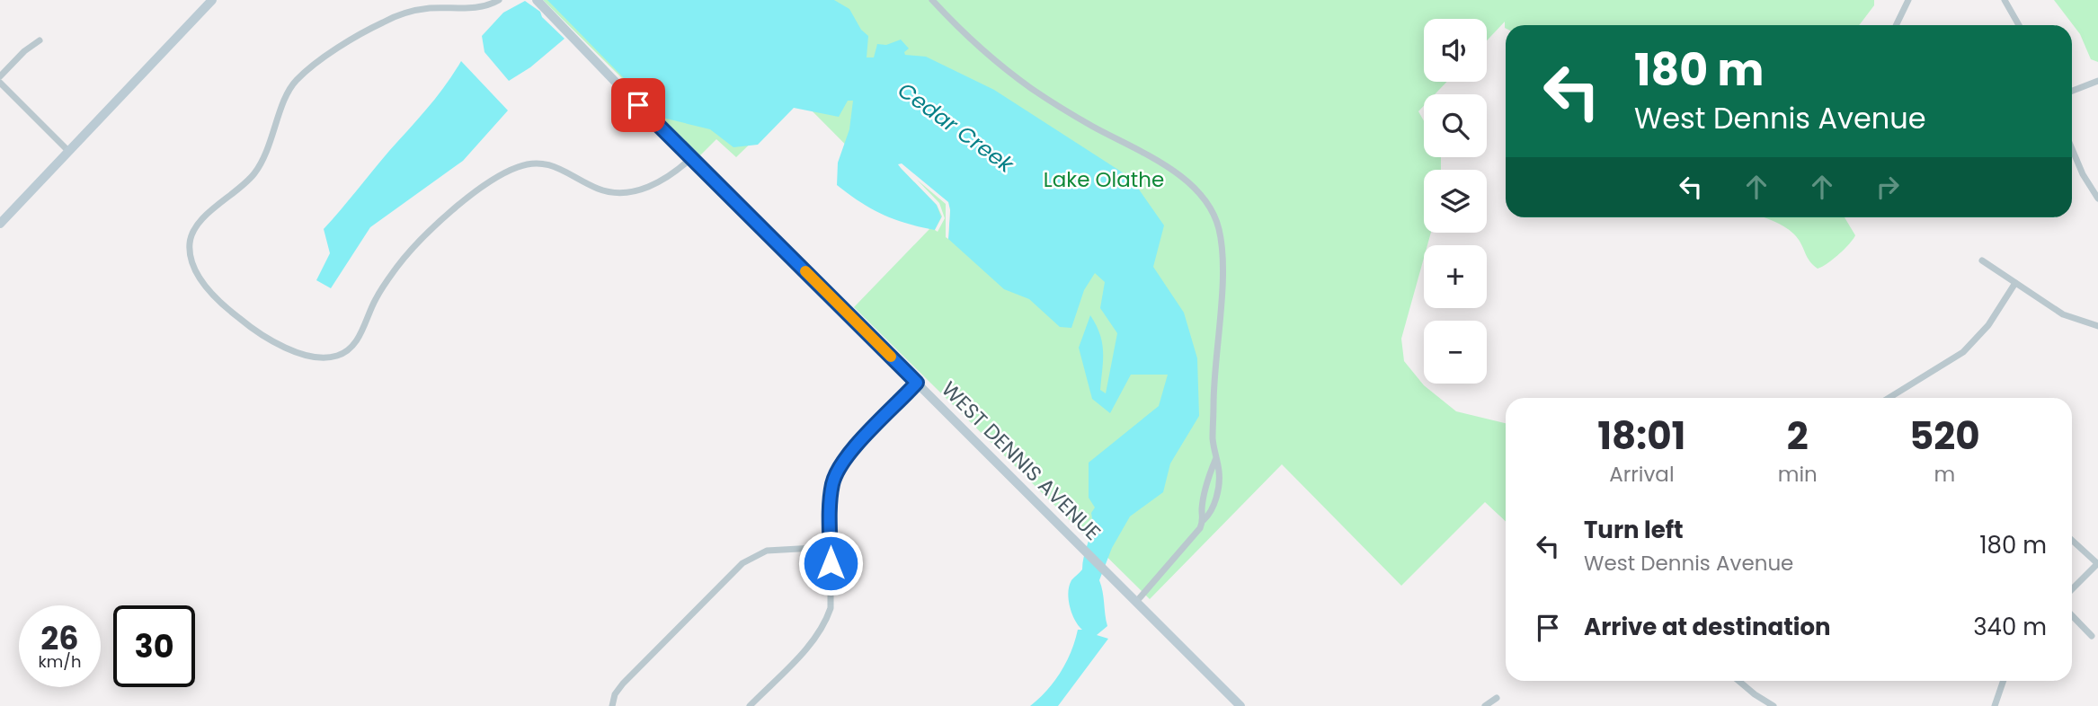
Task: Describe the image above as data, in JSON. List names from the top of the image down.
{
  "streets": {
    "street": ["WEST DENNIS AVENUE"]
  },
  "water": ["Cedar Creek"],
  "parks": ["Lake Olathe"],
  "page": {
    "map_buttons": ["+", "−"],
    "turn": ["180 m", "West Dennis Avenue"],
    "eta": [
      "18:01",
      "Arrival",
      "2",
      "min",
      "520",
      "m"
    ],
    "list": [
      {
        "name": "Turn left",
        "note": "West Dennis Avenue",
        "value": "180 m"
      },
      {
        "name": "Arrive at destination",
        "value": "340 m"
      }
    ],
    "speed": "26 km/h",
    "limit": "30"
  }
}
